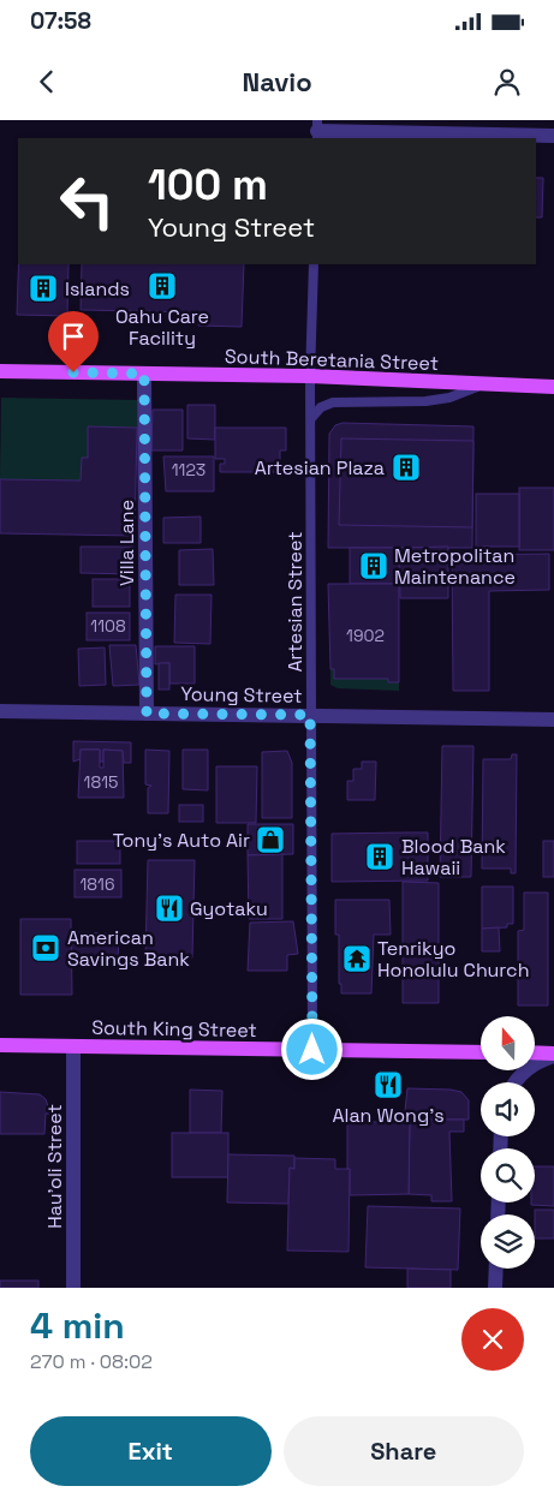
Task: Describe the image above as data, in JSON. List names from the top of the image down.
{
  "streets": {
    "main road": ["South Beretania Street", "South King Street"],
    "street": ["Villa Lane", "Young Street", "Hau'oli Street"],
    "lane": ["Artesian Street"]
  },
  "crossings": [
    ["South Beretania Street", "Villa Lane"],
    ["South Beretania Street", "Artesian Street"],
    ["Villa Lane", "Young Street"],
    ["Artesian Street", "Young Street"],
    ["Artesian Street", "South King Street"],
    ["South King Street", "Hau'oli Street"]
  ],
  "places": {
    "building": [
      "Oahu Care Facility",
      "Islands",
      "Artesian Plaza",
      "Metropolitan Maintenance",
      "Blood Bank Hawaii"
    ],
    "shop": ["Tony's Auto Air"],
    "restaurant": ["Gyotaku", "Alan Wong’s"],
    "bank": ["American Savings Bank"],
    "temple": ["Tenrikyo Honolulu Church"]
  },
  "house_numbers": [
    "1123",
    "1108",
    "1902",
    "1815",
    "1816"
  ],
  "north": "top",
  "page": {
    "status": "07:58",
    "header": "Navio",
    "turn": ["100 m", "Young Street"],
    "heading": ["4 min", "270 m · 08:02"],
    "buttons": ["Exit", "Share"]
  }
}
